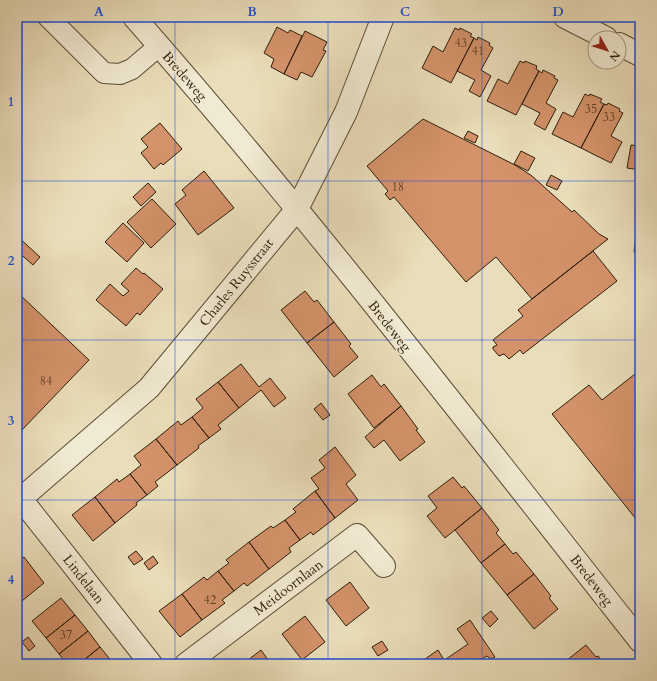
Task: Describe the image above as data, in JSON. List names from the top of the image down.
{
  "streets": {
    "street": [
      "Bredeweg",
      "Charles Ruysstraat",
      "Lindelaan",
      "Meidoornlaan"
    ]
  },
  "crossings": [
    ["Bredeweg", "Charles Ruysstraat"],
    ["Charles Ruysstraat", "Lindelaan"]
  ],
  "house_numbers": [
    "43",
    "41",
    "35",
    "33",
    "18",
    "84",
    "42",
    "37"
  ],
  "north": "bottom right",
  "grid": {
    "columns": [
      "A",
      "B",
      "C",
      "D"
    ],
    "rows": [
      "1",
      "2",
      "3",
      "4"
    ]
  }
}
